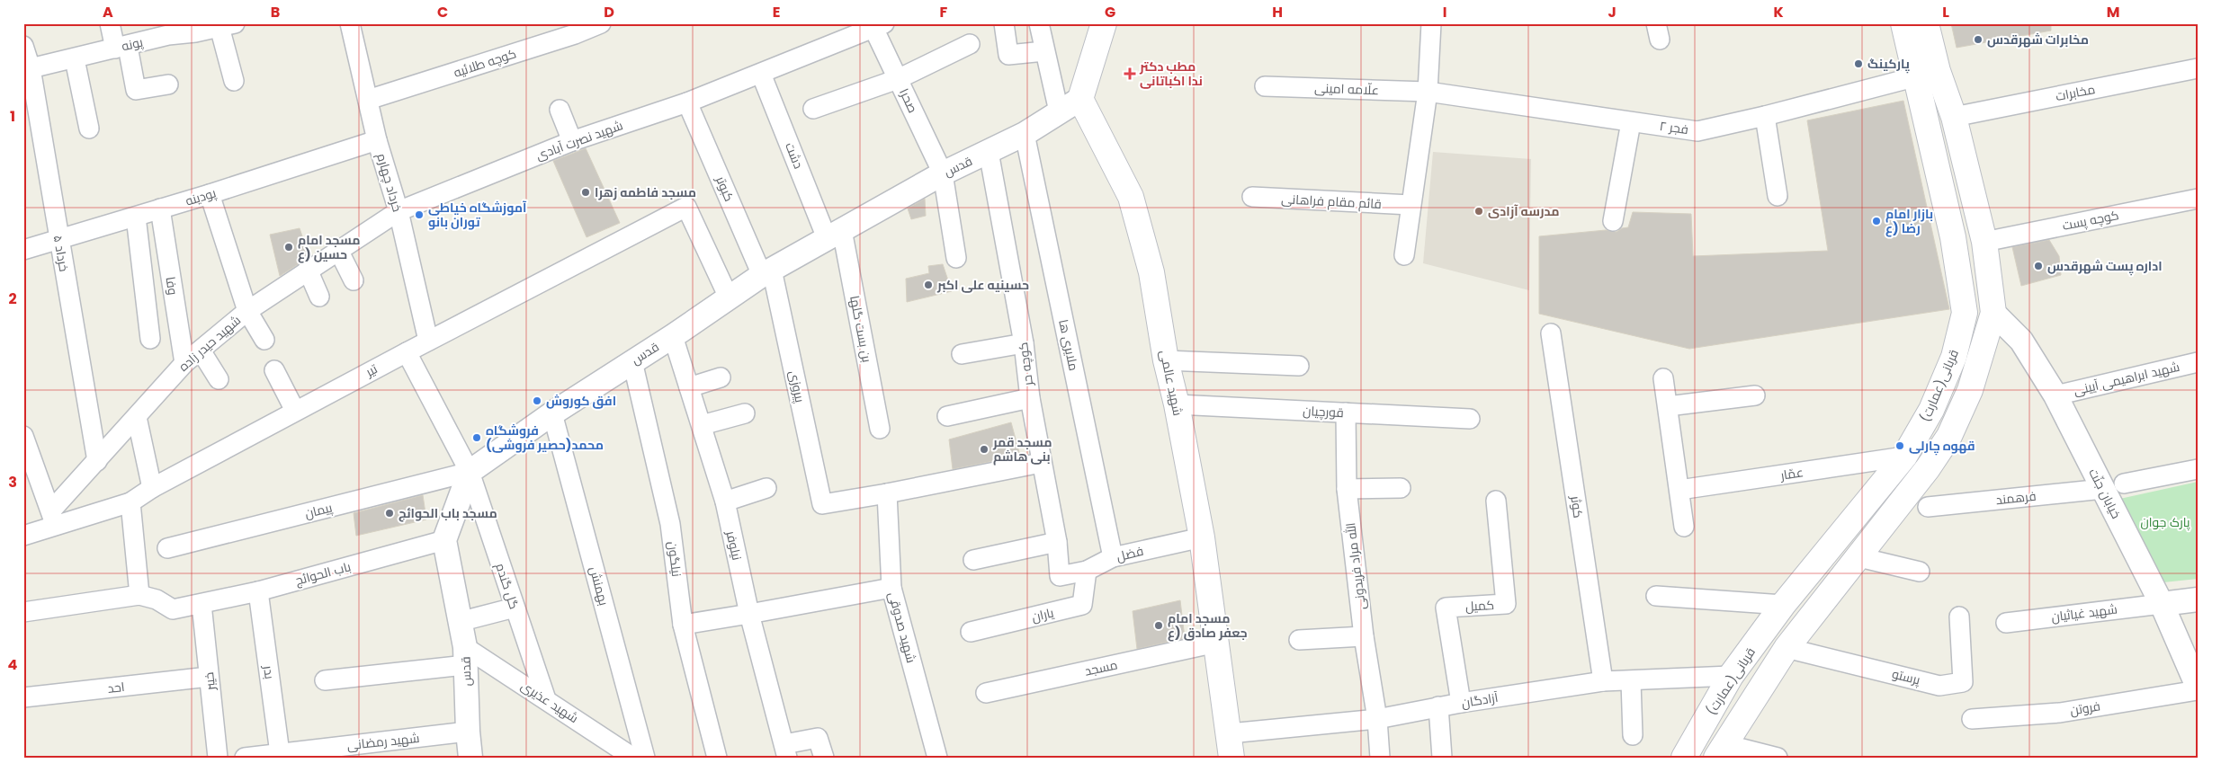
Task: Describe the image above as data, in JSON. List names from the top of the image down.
{
  "streets": {
    "main road": ["شهید عالمی", "(عمارت)قربانی"],
    "street": [
      "پونه",
      "کوچه طلائیه",
      "علّامه امینی",
      "مخابرات",
      "صحرا",
      "فجر ۲",
      "شهید نصرت آبادی",
      "دشت",
      "قدس",
      "خرداد چهارم",
      "کبوتر",
      "پودینه",
      "قائم مقام فراهانی",
      "کوچه پست",
      "خرداد ۵",
      "وفا",
      "بن بست گلها",
      "شهید حیدر زاده",
      "ملایری ها",
      "کوچه حر",
      "تیر",
      "شهید ابراهیمی آیینی",
      "پیروزی",
      "قورچیان",
      "عمّار",
      "خیابان جنّت",
      "فرهمند",
      "کوثر",
      "پیمان",
      "نیلوفر",
      "فضل",
      "نیلگون",
      "الله مراد فریدونی",
      "باب الحوائج",
      "گل گندم",
      "بهمنش",
      "کمیل",
      "شهید غیاثیان",
      "یاران",
      "شهید صدوقی",
      "مسجد",
      "بدر",
      "پرستو",
      "خیبر",
      "احد",
      "آزادگان",
      "شهید عذیری",
      "فروتن",
      "شهید رمضانی"
    ]
  },
  "crossings": [
    ["پونه", "خرداد ۵"],
    ["کوچه طلائیه", "خرداد چهارم"],
    ["علّامه امینی", "فجر ۲"],
    ["مخابرات", "(عمارت)قربانی"],
    ["صحرا", "شهید نصرت آبادی"],
    ["صحرا", "قدس"],
    ["فجر ۲", "(عمارت)قربانی"],
    ["شهید نصرت آبادی", "دشت"],
    ["شهید نصرت آبادی", "خرداد چهارم"],
    ["شهید نصرت آبادی", "کبوتر"],
    ["شهید نصرت آبادی", "شهید حیدر زاده"],
    ["دشت", "قدس"],
    ["دشت", "بن بست گلها"],
    ["قدس", "کبوتر"],
    ["قدس", "بن بست گلها"],
    ["قدس", "ملایری ها"],
    ["قدس", "کوچه حر"],
    ["قدس", "تیر"],
    ["قدس", "شهید عالمی"],
    ["قدس", "پیروزی"],
    ["قدس", "پیمان"],
    ["قدس", "نیلوفر"],
    ["قدس", "نیلگون"],
    ["قدس", "باب الحوائج"],
    ["قدس", "گل گندم"],
    ["قدس", "بهمنش"],
    ["قدس", "شهید عذیری"],
    ["قدس", "شهید رمضانی"],
    ["خرداد چهارم", "پودینه"],
    ["خرداد چهارم", "شهید حیدر زاده"],
    ["خرداد چهارم", "تیر"],
    ["کبوتر", "پیروزی"],
    ["پودینه", "خرداد ۵"],
    ["پودینه", "وفا"],
    ["کوچه پست", "(عمارت)قربانی"],
    ["خرداد ۵", "شهید حیدر زاده"],
    ["وفا", "شهید حیدر زاده"],
    ["شهید حیدر زاده", "تیر"],
    ["ملایری ها", "فضل"],
    ["کوچه حر", "فضل"],
    ["تیر", "گل گندم"],
    ["شهید ابراهیمی آیینی", "خیابان جنّت"],
    ["شهید عالمی", "قورچیان"],
    ["شهید عالمی", "فضل"],
    ["شهید عالمی", "مسجد"],
    ["شهید عالمی", "آزادگان"],
    ["(عمارت)قربانی", "عمّار"],
    ["(عمارت)قربانی", "خیابان جنّت"],
    ["(عمارت)قربانی", "پرستو"],
    ["(عمارت)قربانی", "آزادگان"],
    ["پیروزی", "شهید صدوقی"],
    ["قورچیان", "الله مراد فریدونی"],
    ["خیابان جنّت", "فرهمند"],
    ["خیابان جنّت", "شهید غیاثیان"],
    ["خیابان جنّت", "فروتن"],
    ["کوثر", "آزادگان"],
    ["پیمان", "گل گندم"],
    ["فضل", "یاران"],
    ["الله مراد فریدونی", "آزادگان"],
    ["باب الحوائج", "بدر"],
    ["باب الحوائج", "خیبر"],
    ["گل گندم", "شهید عذیری"],
    ["کمیل", "آزادگان"],
    ["بدر", "شهید رمضانی"],
    ["خیبر", "احد"]
  ],
  "parks": ["پارک جوان"],
  "places": {
    "other": [
      "مخابرات شهرقدس",
      "پارکینگ",
      "مسجد فاطمه زهرا",
      "مدرسه آزادی",
      "آموزشگاه خیاطی توران بانو",
      "بازار امام رضا (ع",
      "مسجد امام حسین (ع",
      "اداره پست شهرقدس",
      "حسینیه علی اکبر",
      "افق کوروش",
      "فروشگاه محمد(حصیر فروشی)",
      "قهوه چارلی",
      "مسجد قمر بنی هاشم",
      "مسجد باب الحوائج",
      "مسجد امام جعفر صادق (ع"
    ],
    "health": ["مطب دکتر ندا اکباتانی"]
  },
  "grid": {
    "columns": [
      "A",
      "B",
      "C",
      "D",
      "E",
      "F",
      "G",
      "H",
      "I",
      "J",
      "K",
      "L",
      "M"
    ],
    "rows": [
      "1",
      "2",
      "3",
      "4"
    ]
  }
}
